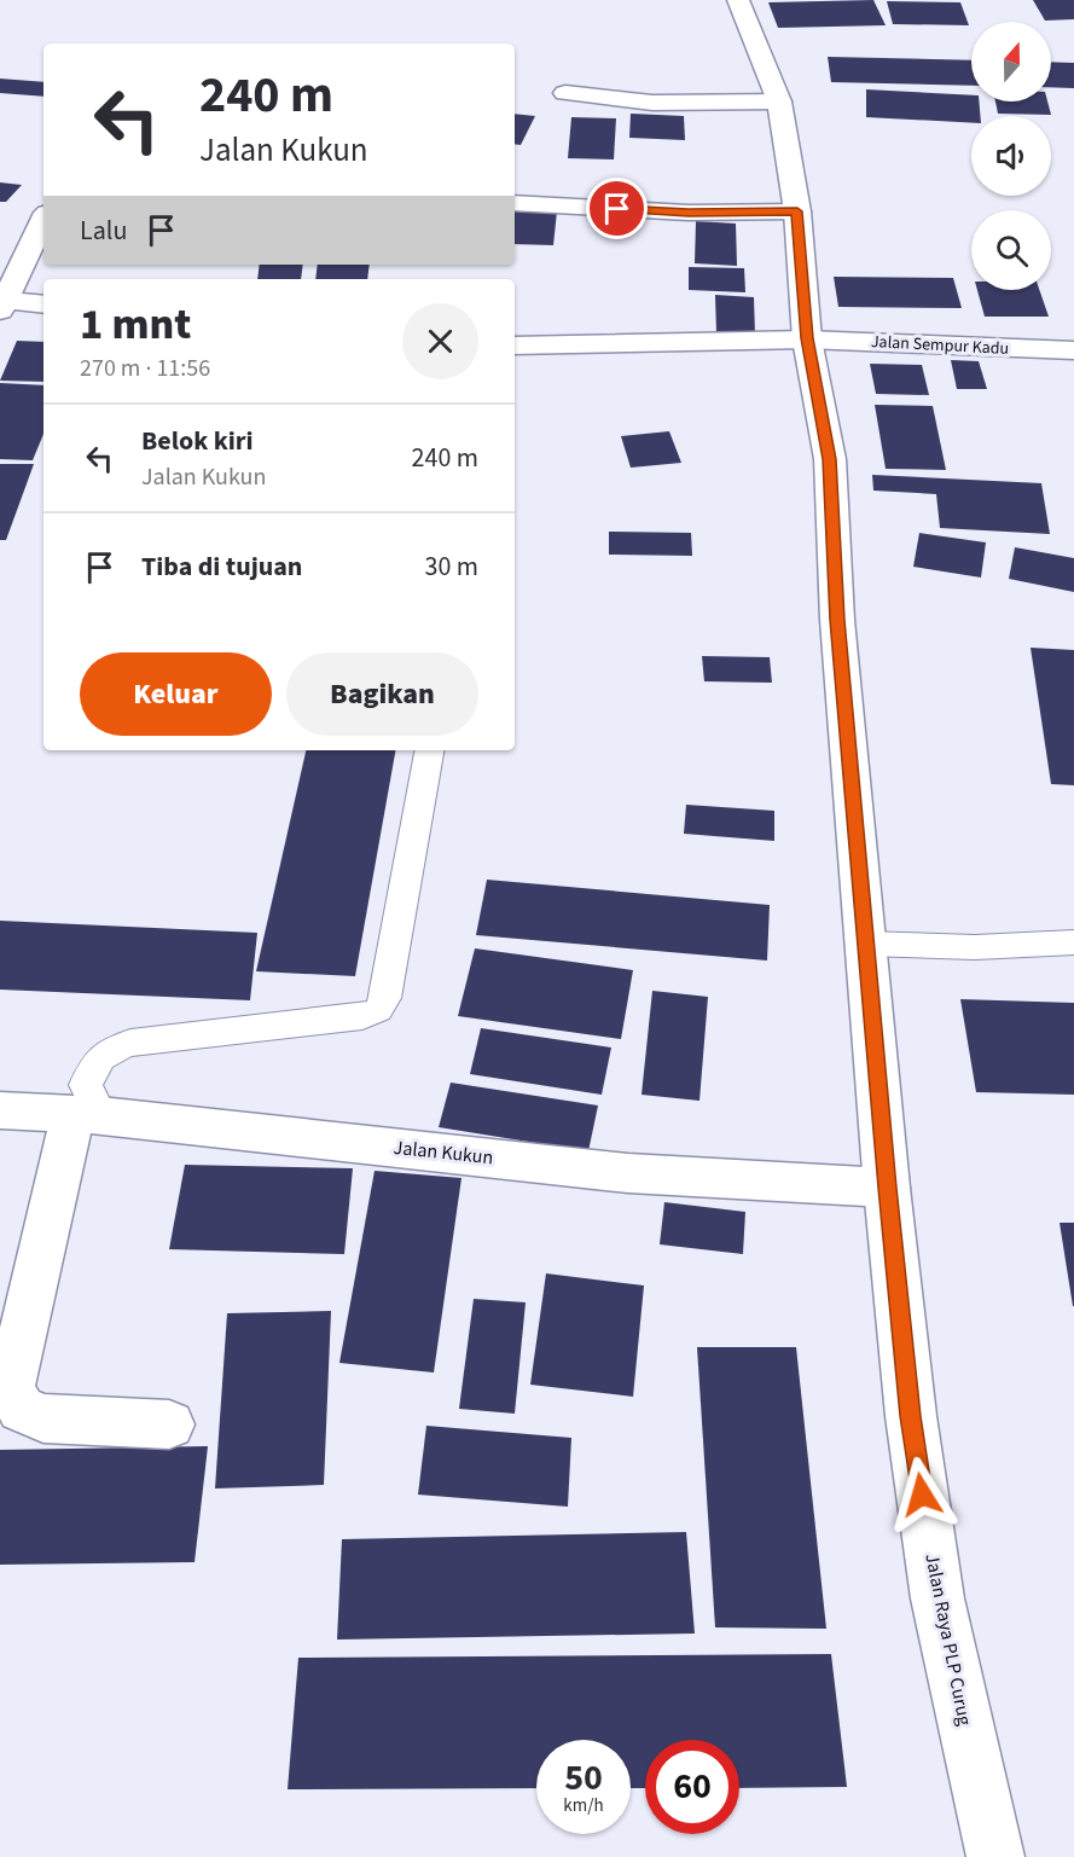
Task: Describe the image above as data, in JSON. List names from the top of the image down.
{
  "streets": {
    "street": ["Jalan Sempur Kadu", "Jalan Kukun", "Jalan Raya PLP Curug"]
  },
  "crossings": [
    ["Jalan Sempur Kadu", "Jalan Raya PLP Curug"],
    ["Jalan Kukun", "Jalan Raya PLP Curug"]
  ],
  "north": "top",
  "page": {
    "turn": ["240 m", "Jalan Kukun"],
    "then": "Lalu",
    "heading": ["1 mnt", "270 m · 11:56"],
    "list": [
      {
        "name": "Belok kiri",
        "note": "Jalan Kukun",
        "value": "240 m"
      },
      {
        "name": "Tiba di tujuan",
        "value": "30 m"
      }
    ],
    "buttons": ["Keluar", "Bagikan"],
    "speed": "50 km/h",
    "limit": "60"
  }
}
